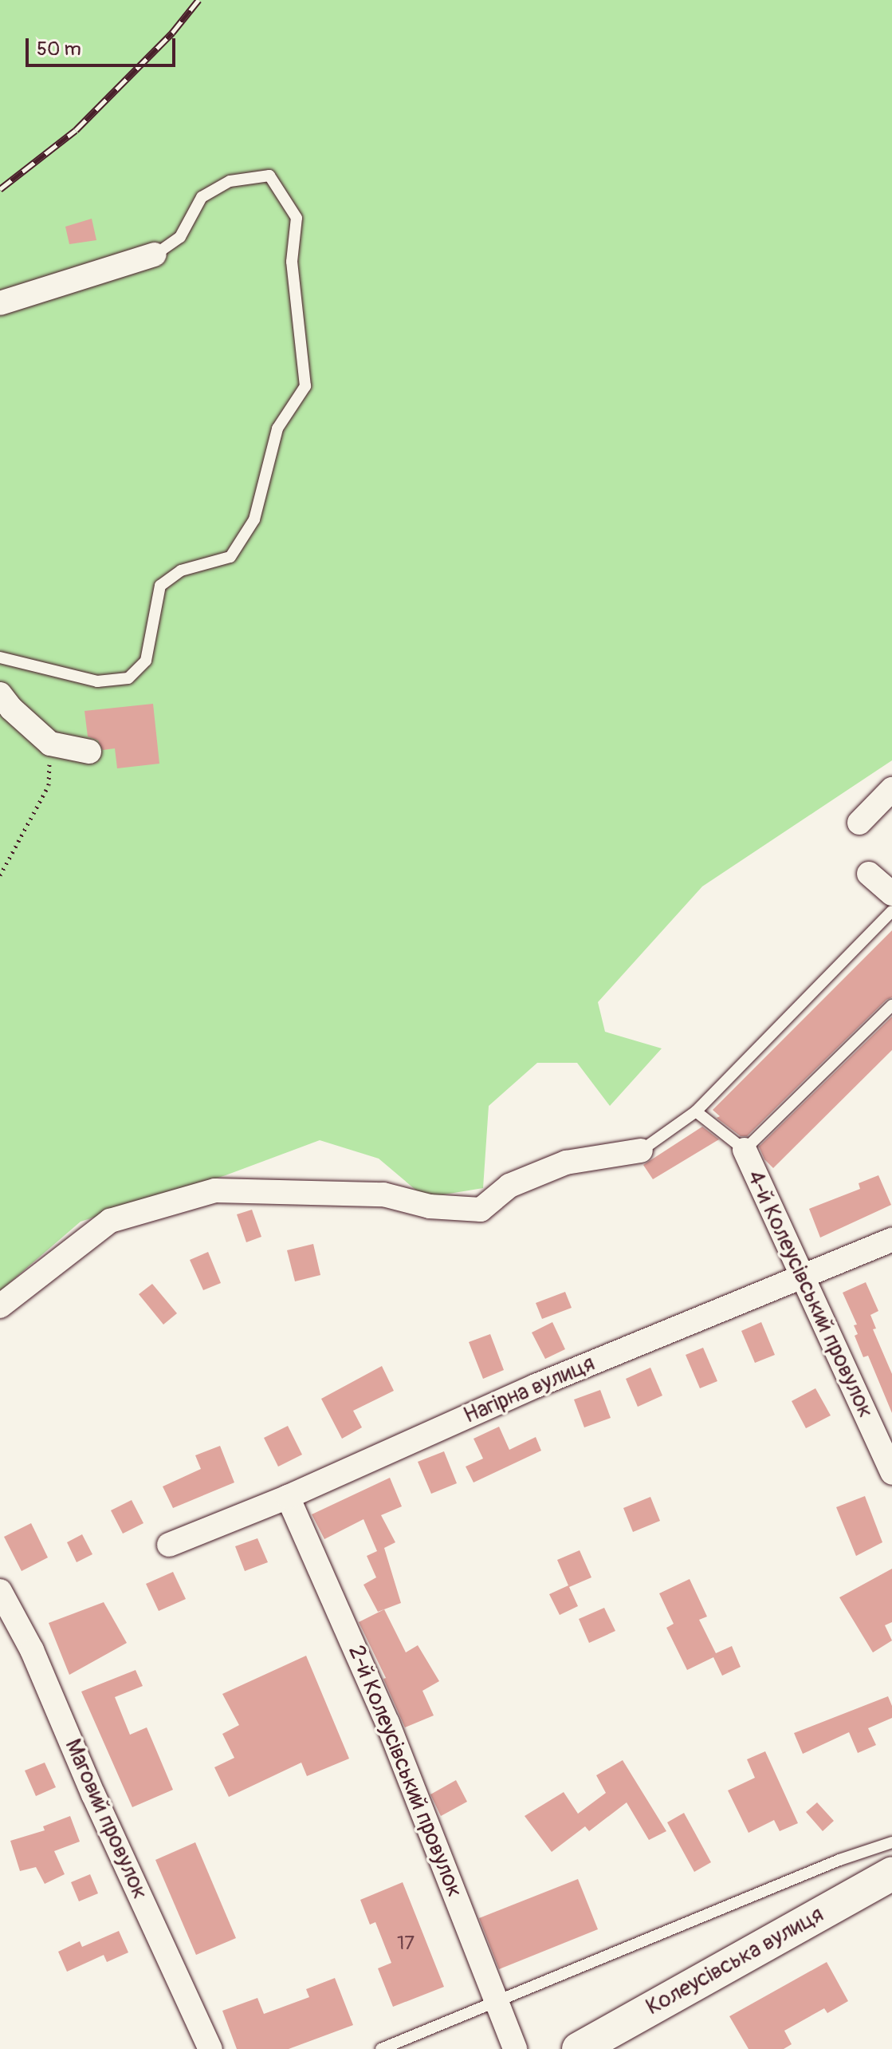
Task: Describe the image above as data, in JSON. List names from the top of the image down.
{
  "streets": {
    "street": [
      "4-й Колеусівський провулок",
      "Нагірна вулиця",
      "2-й Колеусівський провулок",
      "Маговий провулок",
      "Колеусівська вулиця"
    ]
  },
  "crossings": [
    ["4-й Колеусівський провулок", "Нагірна вулиця"],
    ["Нагірна вулиця", "2-й Колеусівський провулок"]
  ],
  "house_numbers": ["17"],
  "scale_bar": "50 m"
}
